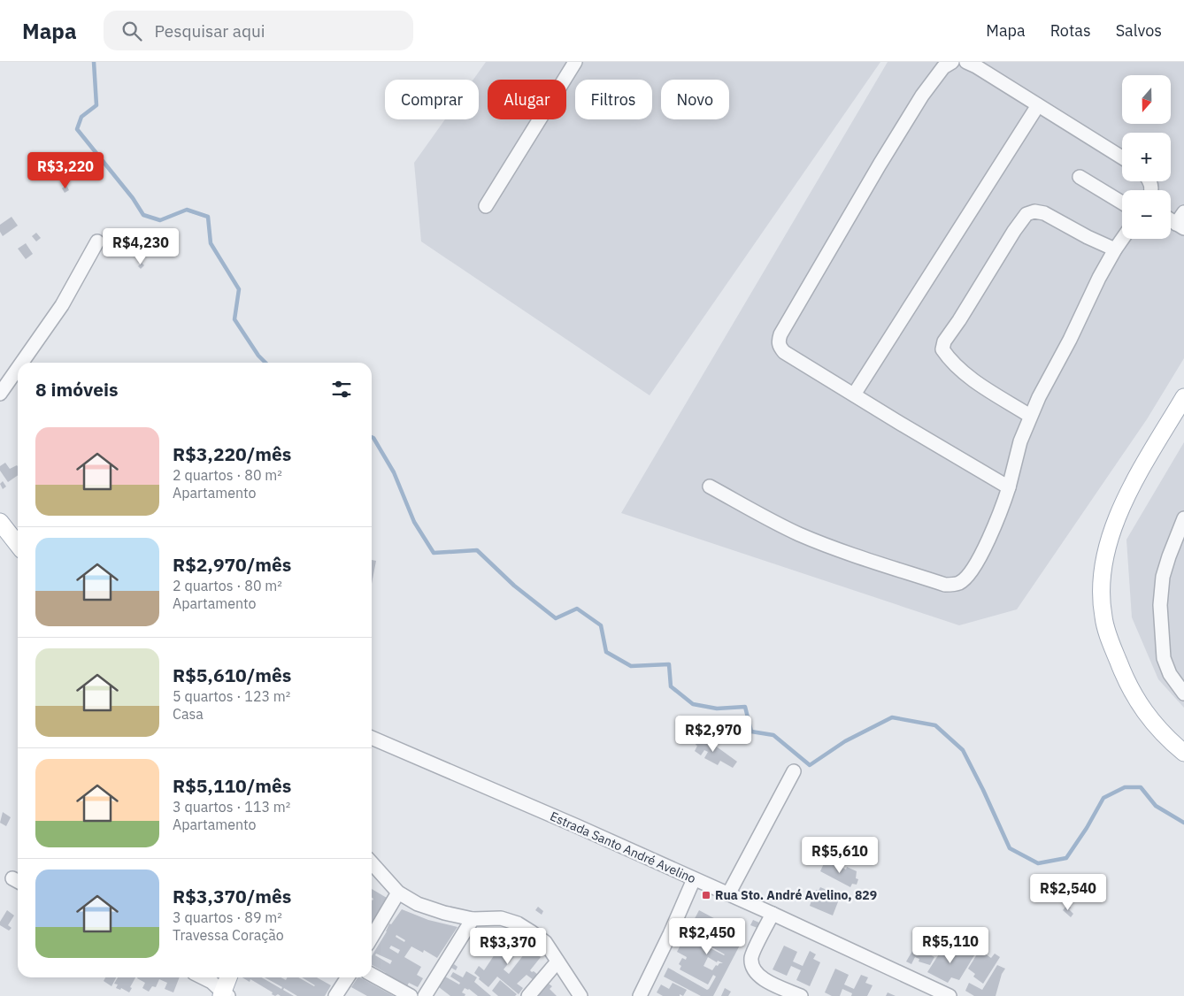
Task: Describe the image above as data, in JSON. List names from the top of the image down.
{
  "streets": {
    "street": ["Estrada Santo André Avelino"]
  },
  "places": {
    "transit": ["Rua Sto. André Avelino, 829"]
  },
  "north": "bottom",
  "page": {
    "header": "Mapa",
    "search": "Pesquisar aqui",
    "nav": ["Mapa", "Rotas", "Salvos"],
    "map_buttons": ["+", "−"],
    "chip": [
      "Comprar",
      "Alugar",
      "Filtros",
      "Novo"
    ],
    "price": [
      "R$3,220",
      "R$4,230",
      "R$2,970",
      "R$5,610",
      "R$2,540",
      "R$2,450",
      "R$5,110",
      "R$3,370"
    ],
    "heading": "8 imóveis",
    "list": [
      {
        "name": "R$3,220/mês",
        "note": "2 quartos · 80 m² · Apartamento"
      },
      {
        "name": "R$2,970/mês",
        "note": "2 quartos · 80 m² · Apartamento"
      },
      {
        "name": "R$5,610/mês",
        "note": "5 quartos · 123 m² · Casa"
      },
      {
        "name": "R$5,110/mês",
        "note": "3 quartos · 113 m² · Apartamento"
      },
      {
        "name": "R$3,370/mês",
        "note": "3 quartos · 89 m² · Travessa Coração"
      }
    ]
  }
}
